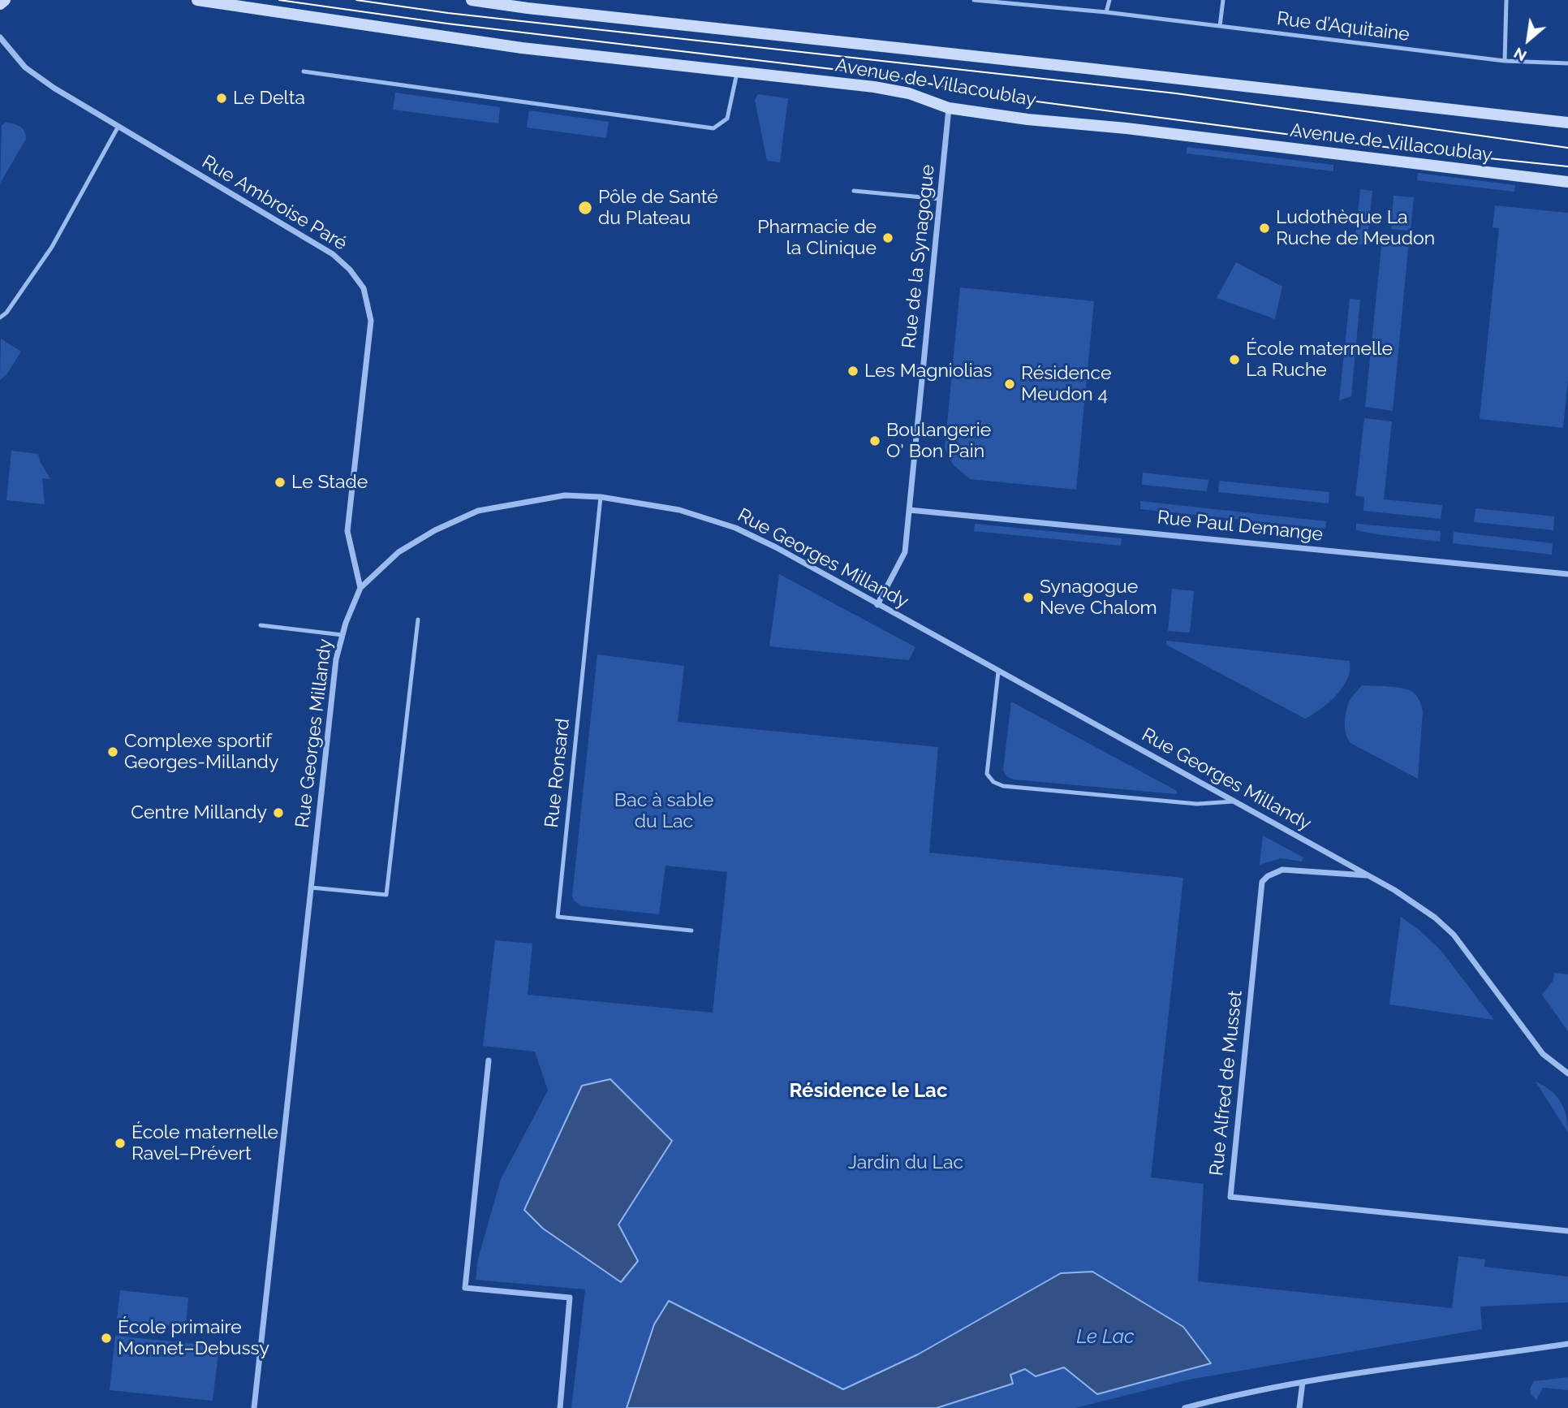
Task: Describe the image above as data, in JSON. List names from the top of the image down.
{
  "streets": {
    "street": [
      "Avenue de Villacoublay",
      "Rue Ambroise Paré",
      "Rue de la Synagogue",
      "Rue Paul Demange",
      "Rue Georges Millandy",
      "Rue Alfred de Musset"
    ],
    "lane": ["Rue d’Aquitaine", "Rue Ronsard"]
  },
  "crossings": [
    ["Avenue de Villacoublay", "Rue de la Synagogue"],
    ["Rue Ambroise Paré", "Rue Georges Millandy"],
    ["Rue de la Synagogue", "Rue Paul Demange"],
    ["Rue de la Synagogue", "Rue Georges Millandy"],
    ["Rue Georges Millandy", "Rue Ronsard"],
    ["Rue Georges Millandy", "Rue Alfred de Musset"]
  ],
  "districts": ["Résidence le Lac"],
  "water": ["Le Lac"],
  "parks": ["Bac à sable du Lac", "Jardin du Lac"],
  "places": [
    "Le Delta",
    "Pôle de Santé du Plateau",
    "Ludothèque La Ruche de Meudon",
    "Pharmacie de la Clinique",
    "École maternelle La Ruche",
    "Les Magniolias",
    "Résidence Meudon 4",
    "Boulangerie O' Bon Pain",
    "Le Stade",
    "Synagogue Neve Chalom",
    "Complexe sportif Georges-Millandy",
    "Centre Millandy",
    "École maternelle Ravel–Prévert",
    "École primaire Monnet–Debussy"
  ],
  "north": "bottom left"
}
